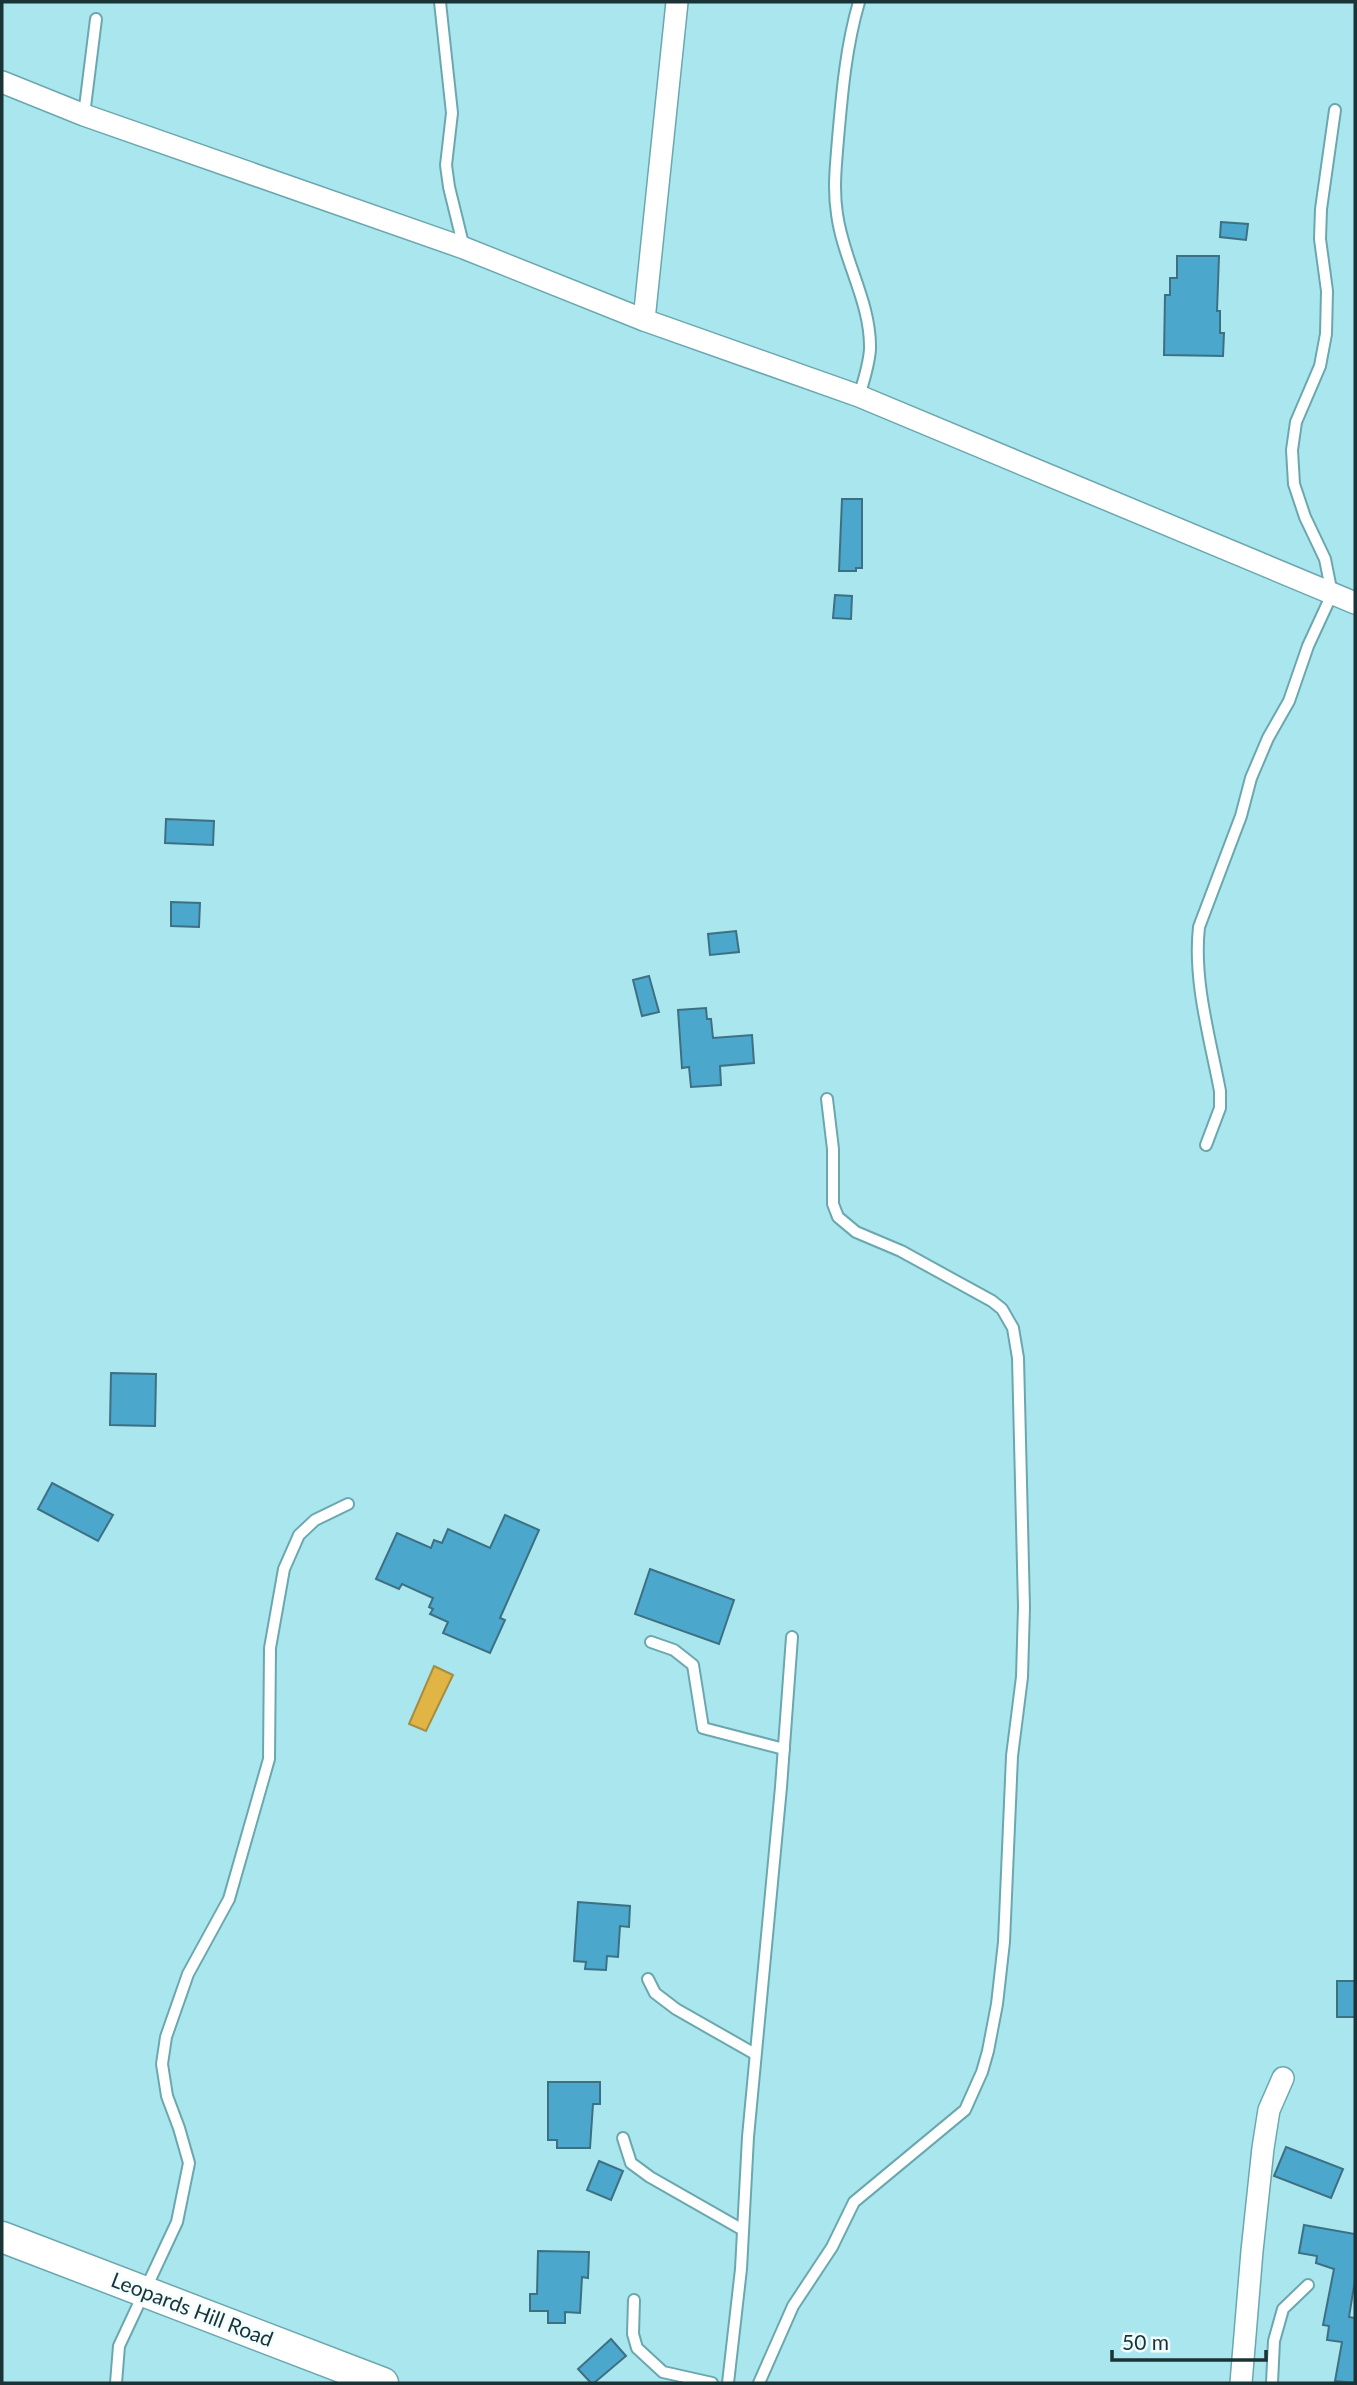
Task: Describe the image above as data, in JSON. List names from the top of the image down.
{
  "streets": {
    "main road": ["Leopards Hill Road"]
  },
  "scale_bar": "50 m"
}
